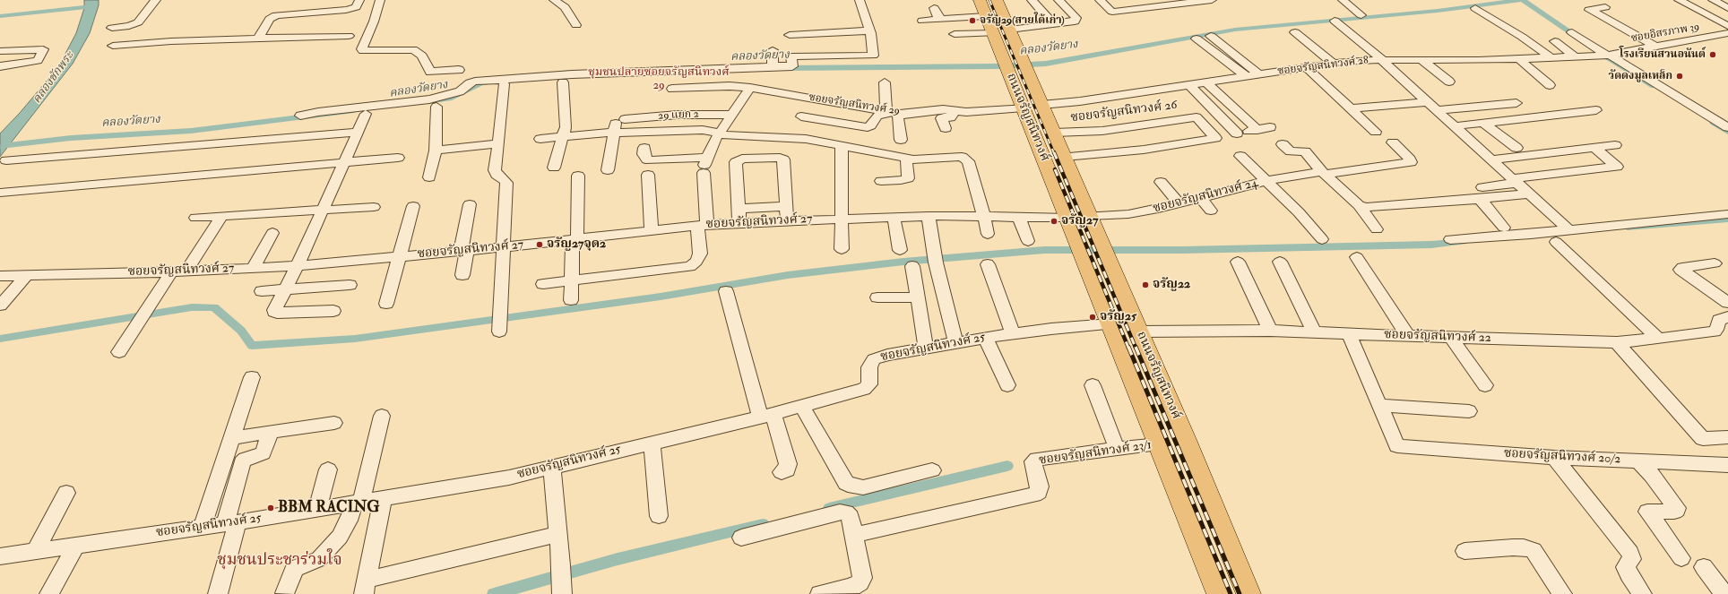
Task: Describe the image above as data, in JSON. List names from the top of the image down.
{
  "streets": {
    "main road": ["ถนนจรัญสนิทวงศ์"],
    "street": [
      "ซอยอิสรภาพ 39",
      "ซอยจรัญสนิทวงศ์ 28",
      "ซอยจรัญสนิทวงศ์ 29",
      "ซอยจรัญสนิทวงศ์ 26",
      "29 แยก 2",
      "ซอยจรัญสนิทวงศ์ 24",
      "ซอยจรัญสนิทวงศ์ 27",
      "ซอยจรัญสนิทวงศ์ 22",
      "ซอยจรัญสนิทวงศ์ 25",
      "ซอยจรัญสนิทวงศ์ 23/1",
      "ซอยจรัญสนิทวงศ์ 20/2"
    ]
  },
  "crossings": [
    ["ซอยอิสรภาพ 39", "ซอยจรัญสนิทวงศ์ 28"],
    ["ซอยจรัญสนิทวงศ์ 28", "ถนนจรัญสนิทวงศ์"],
    ["ซอยจรัญสนิทวงศ์ 29", "ถนนจรัญสนิทวงศ์"],
    ["ซอยจรัญสนิทวงศ์ 26", "ถนนจรัญสนิทวงศ์"],
    ["ถนนจรัญสนิทวงศ์", "ซอยจรัญสนิทวงศ์ 24"],
    ["ถนนจรัญสนิทวงศ์", "ซอยจรัญสนิทวงศ์ 27"],
    ["ถนนจรัญสนิทวงศ์", "ซอยจรัญสนิทวงศ์ 22"],
    ["ถนนจรัญสนิทวงศ์", "ซอยจรัญสนิทวงศ์ 25"],
    ["ถนนจรัญสนิทวงศ์", "ซอยจรัญสนิทวงศ์ 23/1"]
  ],
  "districts": ["ชุมชนปลายซอยจรัญสนิทวงศ์ 29", "ชุมชนประชาร่วมใจ"],
  "water": ["คลองวัดยาง", "คลองชักพระ"],
  "places": [
    "จรัญ29(สายใต้เก่า)",
    "โรงเรียนสวนอนันต์",
    "วัดดงมูลเหล็ก",
    "จรัญ27",
    "จรัญ27จุด2",
    "จรัญ22",
    "จรัญ25",
    "BBM RACING"
  ]
}
